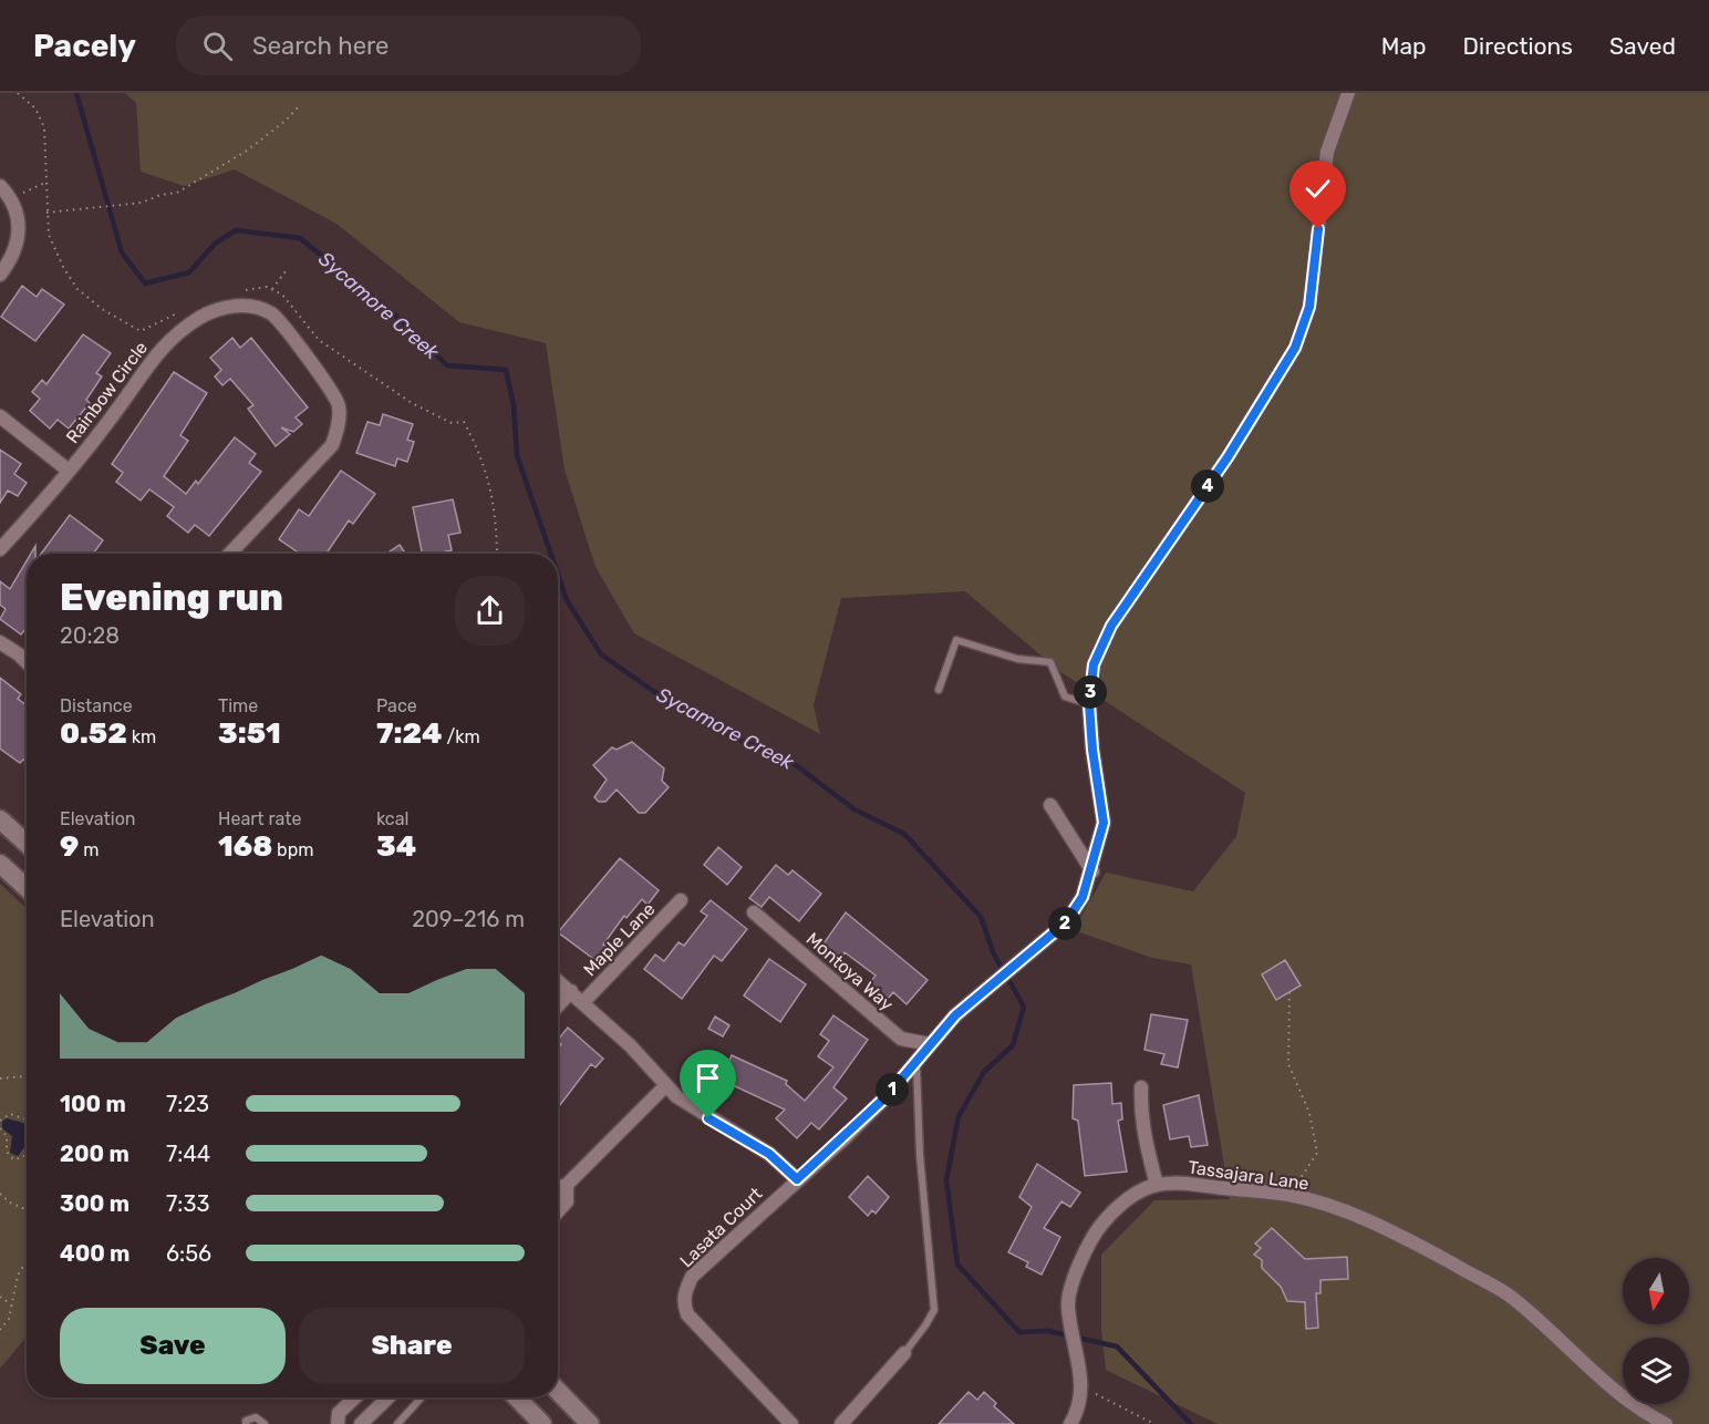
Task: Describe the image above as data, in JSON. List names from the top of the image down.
{
  "streets": {
    "street": [
      "Rainbow Circle",
      "Maple Lane",
      "Montoya Way",
      "Tassajara Lane",
      "Lasata Court"
    ]
  },
  "crossings": [
    ["Montoya Way", "Lasata Court"]
  ],
  "water": ["Sycamore Creek"],
  "north": "bottom",
  "page": {
    "header": "Pacely",
    "search": "Search here",
    "nav": ["Map", "Directions", "Saved"],
    "pins": [
      "4",
      "3",
      "2",
      "1"
    ],
    "heading": ["Evening run", "20:28"],
    "stats": [
      ["Distance", "0.52 km"],
      ["Time", "3:51"],
      ["Pace", "7:24 /km"],
      ["Elevation", "9 m"],
      ["Heart rate", "168 bpm"],
      ["kcal", "34"]
    ],
    "chart": ["Elevation", "209–216 m"],
    "list": [
      {
        "name": "100 m",
        "note": "7:23"
      },
      {
        "name": "200 m",
        "note": "7:44"
      },
      {
        "name": "300 m",
        "note": "7:33"
      },
      {
        "name": "400 m",
        "note": "6:56"
      }
    ],
    "buttons": ["Save", "Share"]
  }
}
